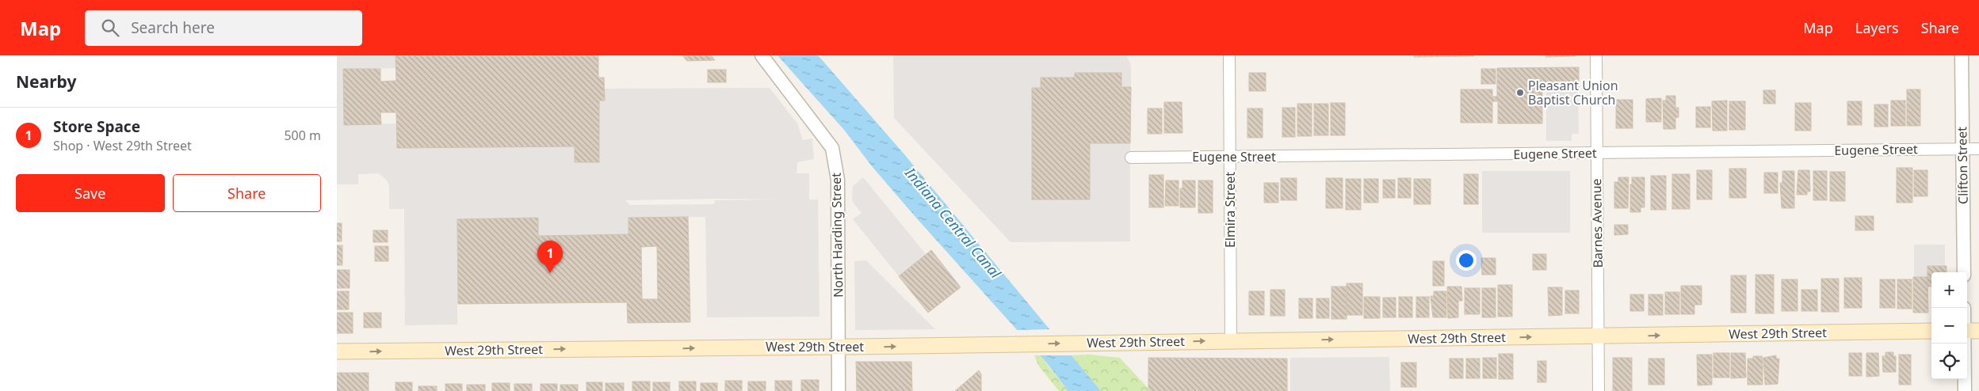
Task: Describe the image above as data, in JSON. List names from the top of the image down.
{
  "streets": {
    "main road": ["West 29th Street"],
    "street": [
      "Eugene Street",
      "Clifton Street",
      "Elmira Street",
      "Barnes Avenue",
      "North Harding Street"
    ]
  },
  "crossings": [
    ["Eugene Street", "Clifton Street"],
    ["Eugene Street", "Elmira Street"],
    ["Eugene Street", "Barnes Avenue"],
    ["Elmira Street", "West 29th Street"],
    ["Barnes Avenue", "West 29th Street"],
    ["North Harding Street", "West 29th Street"]
  ],
  "one_way": ["West 29th Street"],
  "water": ["Indiana Central Canal"],
  "places": ["Pleasant Union Baptist Church"],
  "page": {
    "header": "Map",
    "search": "Search here",
    "nav": ["Map", "Layers", "Share"],
    "heading": "Nearby",
    "list": [
      {
        "mark": "1",
        "name": "Store Space",
        "note": "Shop · West 29th Street",
        "value": "500 m"
      }
    ],
    "buttons": ["Save", "Share"],
    "pins": "1",
    "map_buttons": ["+", "−"]
  }
}
